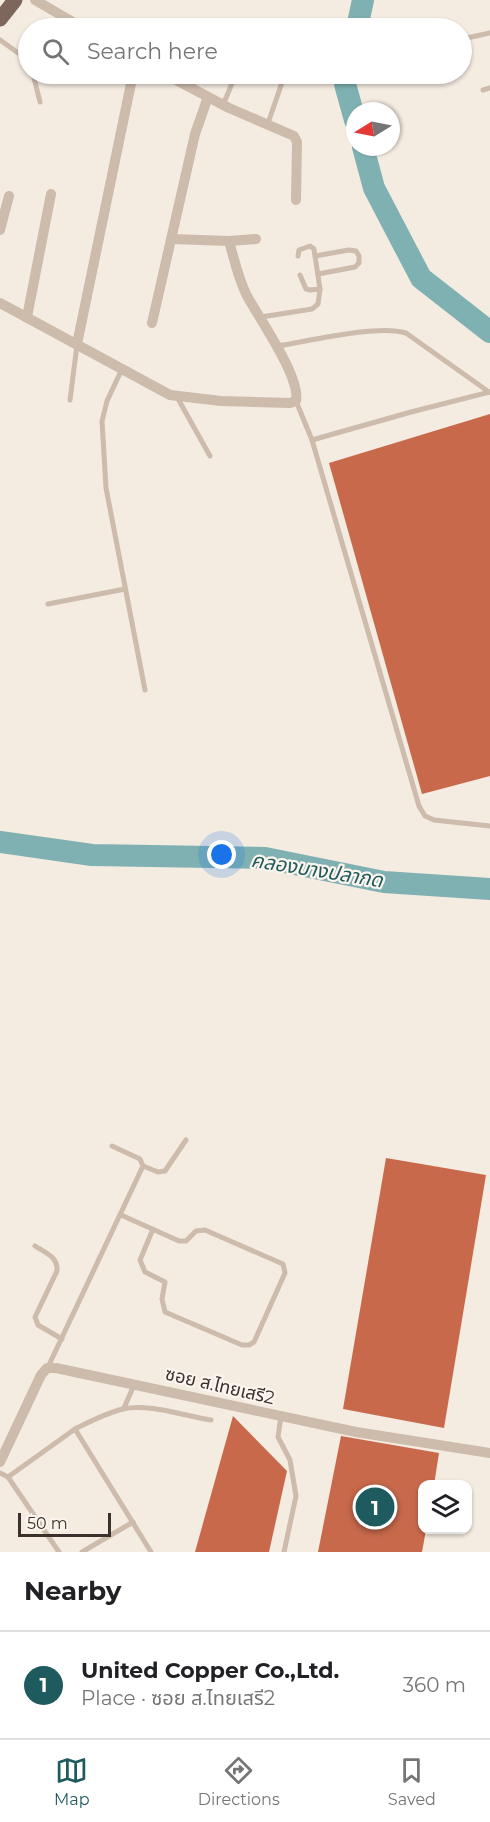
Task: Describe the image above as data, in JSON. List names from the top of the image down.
{
  "streets": {
    "street": ["ซอย ส.ไทยเสรี2"]
  },
  "water": ["คลองบางปลากด"],
  "scale_bar": "50 m",
  "north": "left",
  "page": {
    "search": "Search here",
    "pins": "1",
    "scale": "50 m",
    "heading": "Nearby",
    "list": [
      {
        "mark": "1",
        "name": "United Copper Co.,Ltd.",
        "note": "Place · ซอย ส.ไทยเสรี2",
        "value": "360 m"
      }
    ],
    "nav": ["Map", "Directions", "Saved"]
  }
}
